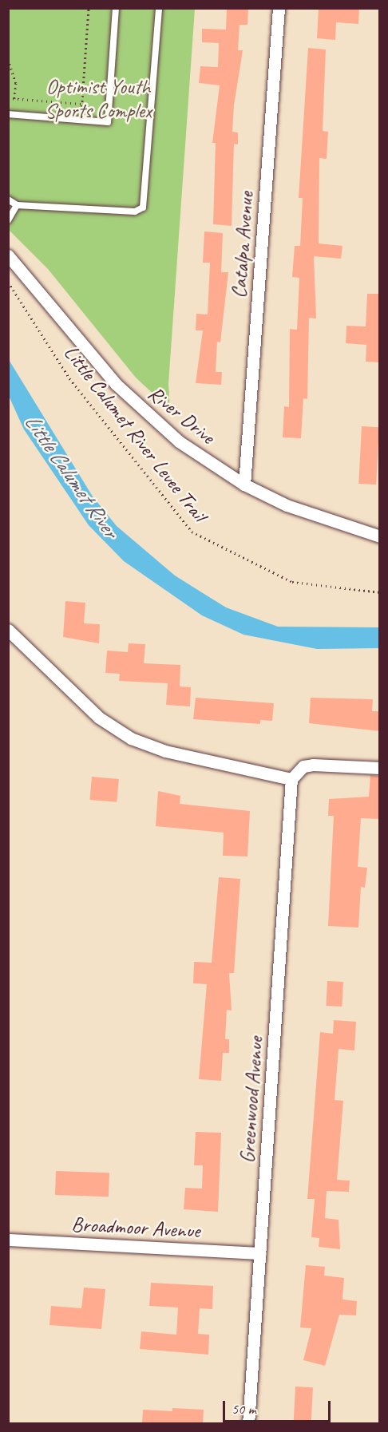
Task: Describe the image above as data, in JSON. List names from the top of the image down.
{
  "streets": {
    "street": [
      "Catalpa Avenue",
      "River Drive",
      "Greenwood Avenue",
      "Broadmoor Avenue"
    ],
    "path": ["Little Calumet River Levee Trail"]
  },
  "crossings": [
    ["Catalpa Avenue", "River Drive"],
    ["Greenwood Avenue", "Broadmoor Avenue"]
  ],
  "water": ["Little Calumet River"],
  "parks": ["Optimist Youth Sports Complex"],
  "scale_bar": "50 m"
}
